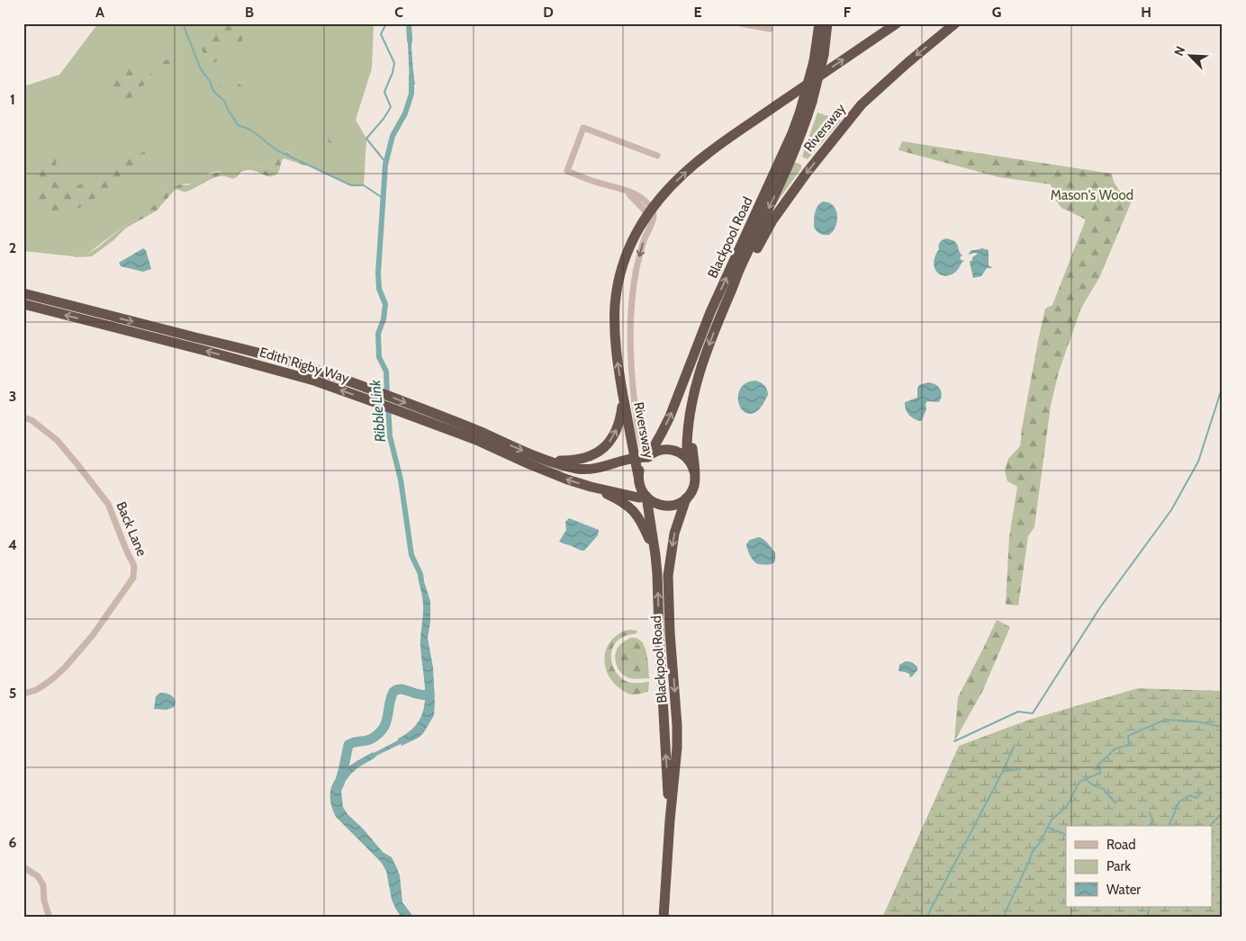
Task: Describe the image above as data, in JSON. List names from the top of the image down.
{
  "streets": {
    "highway": ["Riversway", "Blackpool Road", "Edith Rigby Way"],
    "street": ["Back Lane"]
  },
  "crossings": [
    ["Riversway", "Blackpool Road"],
    ["Riversway", "Edith Rigby Way"],
    ["Blackpool Road", "Edith Rigby Way"]
  ],
  "water": ["Ribble Link"],
  "parks": ["Mason's Wood"],
  "legend": ["Road", "Park", "Water"],
  "north": "top left",
  "grid": {
    "columns": [
      "A",
      "B",
      "C",
      "D",
      "E",
      "F",
      "G",
      "H"
    ],
    "rows": [
      "1",
      "2",
      "3",
      "4",
      "5",
      "6"
    ]
  }
}
